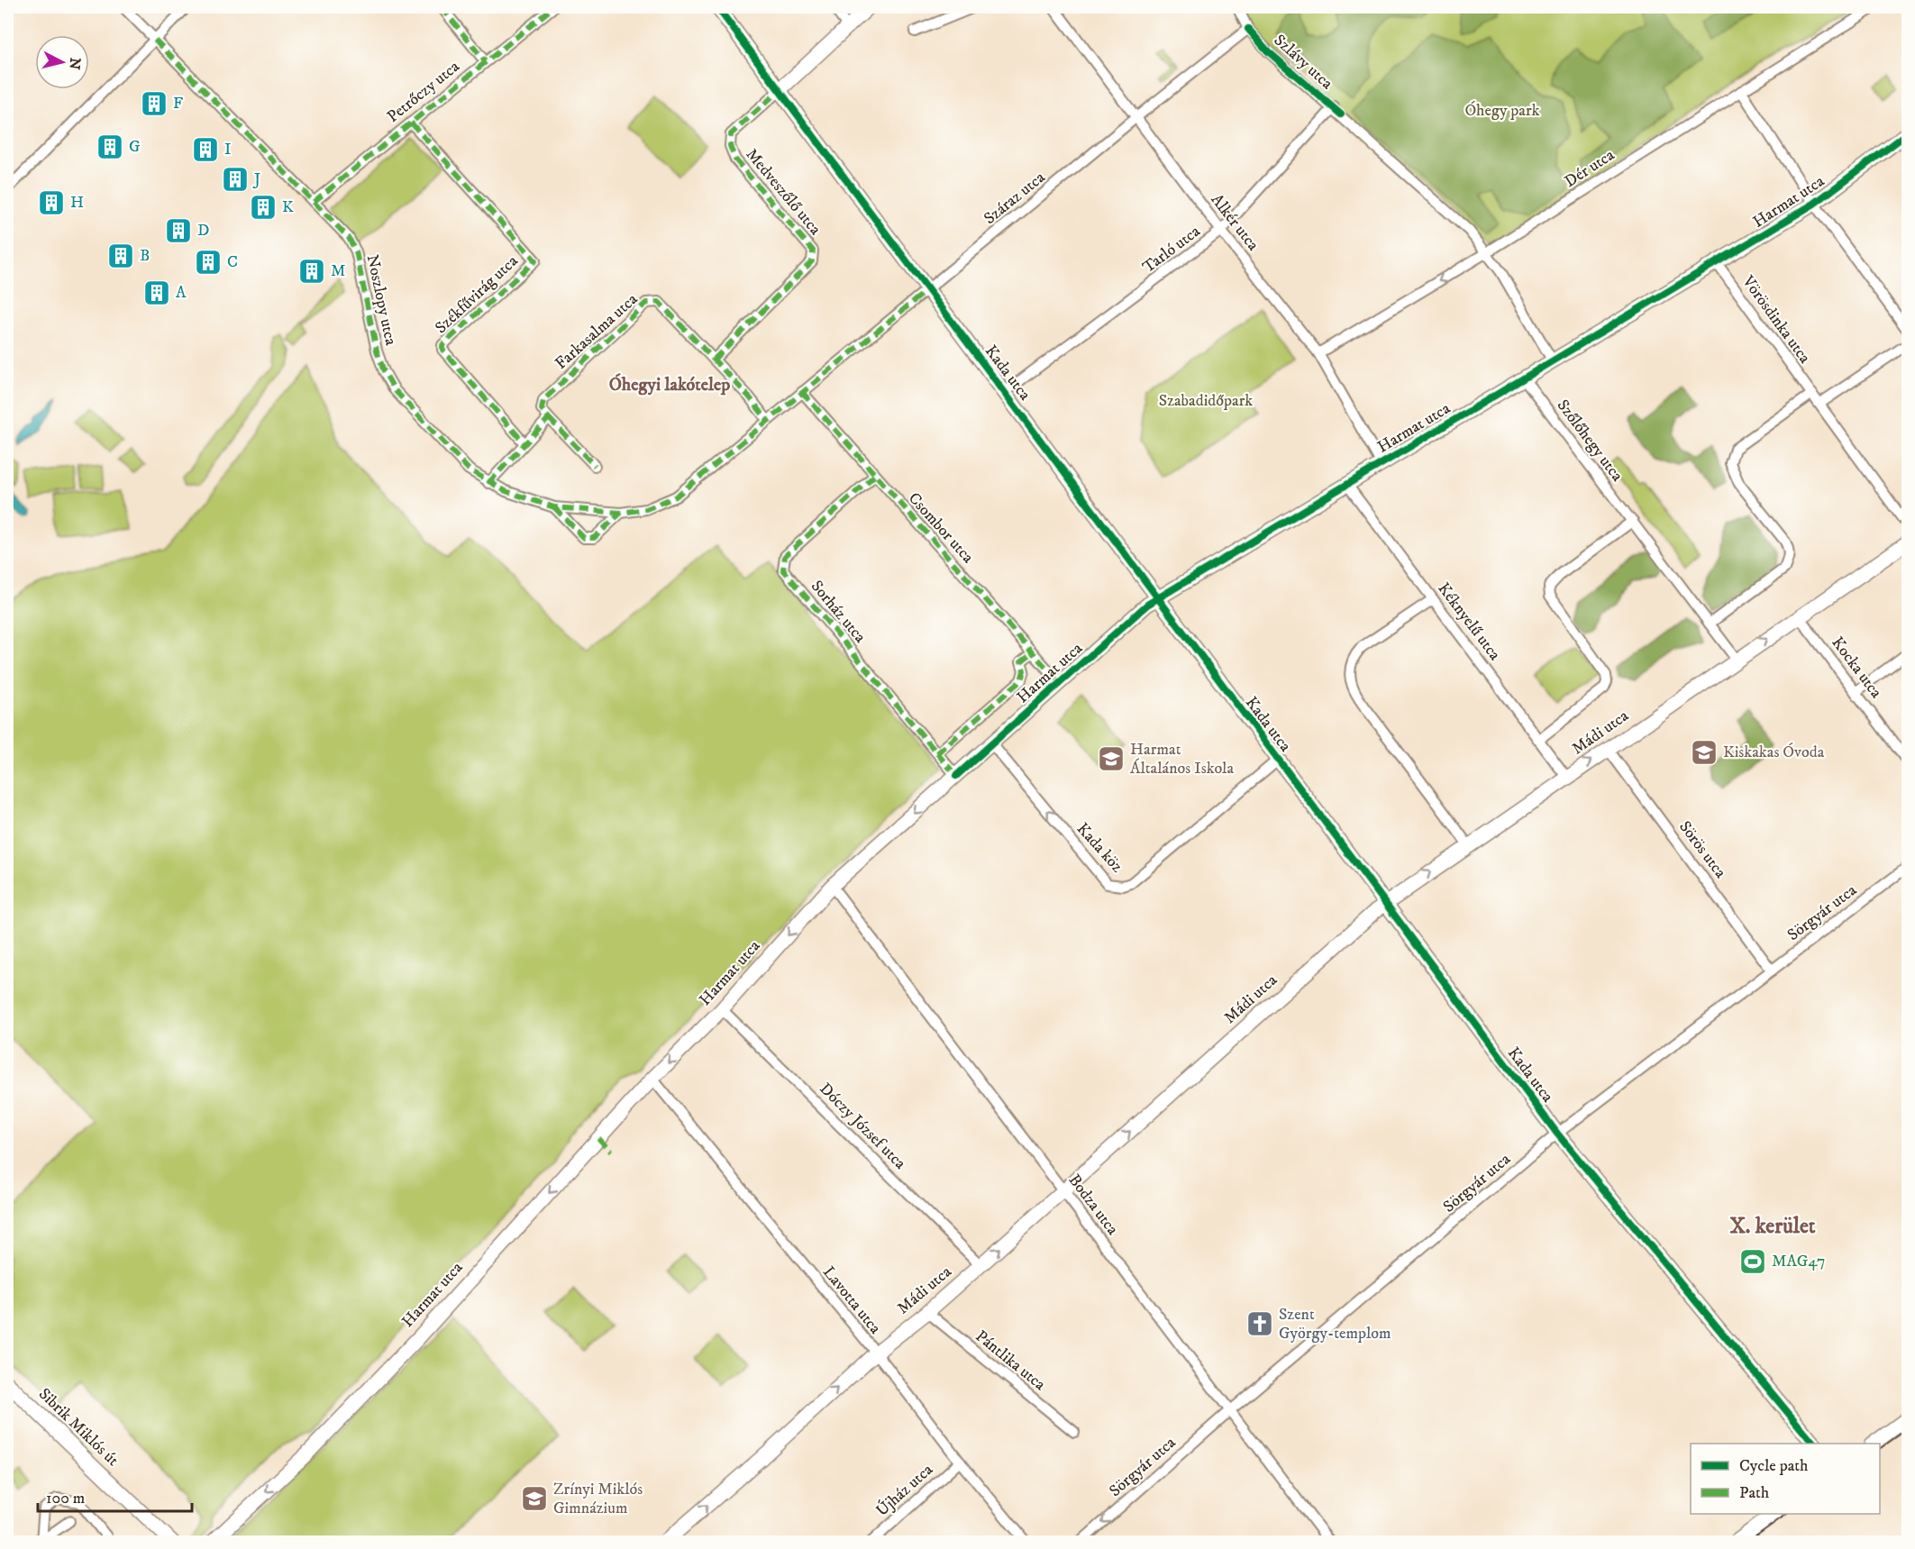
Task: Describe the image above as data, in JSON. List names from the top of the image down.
{
  "streets": {
    "street": [
      "Szlávy utca",
      "Petrőczy utca",
      "Dér utca",
      "Medveszőlő utca",
      "Száraz utca",
      "Harmat utca",
      "Alkér utca",
      "Tarló utca",
      "Székfűvirág utca",
      "Noszlopy utca",
      "Vörösdinka utca",
      "Farkasalma utca",
      "Kada utca",
      "Szőlőhegy utca",
      "Csombor utca",
      "Sorház utca",
      "Kéknyelű utca",
      "Kocka utca",
      "Mádi utca",
      "Kada köz",
      "Sörös utca",
      "Sörgyár utca",
      "Dóczy József utca",
      "Bodza utca",
      "Lavotta utca",
      "Pántlika utca",
      "Sibrik Miklós út",
      "Újház utca"
    ]
  },
  "crossings": [
    ["Szlávy utca", "Dér utca"],
    ["Szlávy utca", "Száraz utca"],
    ["Szlávy utca", "Harmat utca"],
    ["Szlávy utca", "Tarló utca"],
    ["Petrőczy utca", "Székfűvirág utca"],
    ["Petrőczy utca", "Noszlopy utca"],
    ["Dér utca", "Alkér utca"],
    ["Medveszőlő utca", "Farkasalma utca"],
    ["Medveszőlő utca", "Kada utca"],
    ["Száraz utca", "Alkér utca"],
    ["Száraz utca", "Noszlopy utca"],
    ["Száraz utca", "Kada utca"],
    ["Száraz utca", "Csombor utca"],
    ["Harmat utca", "Alkér utca"],
    ["Harmat utca", "Vörösdinka utca"],
    ["Harmat utca", "Kada utca"],
    ["Harmat utca", "Szőlőhegy utca"],
    ["Harmat utca", "Csombor utca"],
    ["Harmat utca", "Sorház utca"],
    ["Harmat utca", "Kéknyelű utca"],
    ["Harmat utca", "Kada köz"],
    ["Harmat utca", "Dóczy József utca"],
    ["Harmat utca", "Bodza utca"],
    ["Harmat utca", "Lavotta utca"],
    ["Alkér utca", "Tarló utca"],
    ["Tarló utca", "Kada utca"],
    ["Noszlopy utca", "Farkasalma utca"],
    ["Noszlopy utca", "Csombor utca"],
    ["Kada utca", "Mádi utca"],
    ["Kada utca", "Kada köz"],
    ["Kada utca", "Sörgyár utca"],
    ["Szőlőhegy utca", "Mádi utca"],
    ["Csombor utca", "Sorház utca"],
    ["Kéknyelű utca", "Mádi utca"],
    ["Kocka utca", "Mádi utca"],
    ["Mádi utca", "Sörös utca"],
    ["Mádi utca", "Dóczy József utca"],
    ["Mádi utca", "Bodza utca"],
    ["Mádi utca", "Lavotta utca"],
    ["Mádi utca", "Pántlika utca"],
    ["Sörös utca", "Sörgyár utca"],
    ["Sörgyár utca", "Bodza utca"],
    ["Lavotta utca", "Újház utca"]
  ],
  "one_way": ["Harmat utca", "Mádi utca"],
  "districts": ["Óhegyi lakótelep", "X. kerület"],
  "parks": ["Óhegy park", "Szabadidőpark"],
  "places": {
    "building": [
      "F",
      "G",
      "I",
      "J",
      "H",
      "K",
      "D",
      "B",
      "C",
      "M",
      "A"
    ],
    "school or university": ["Kiskakas Óvoda", "Harmat Általános Iskola", "Zrínyi Miklós Gimnázium"],
    "sports": ["MAG47"],
    "church": ["Szent György-templom"]
  },
  "legend": ["Cycle path", "Path"],
  "scale_bar": "100 m",
  "north": "right"
}
